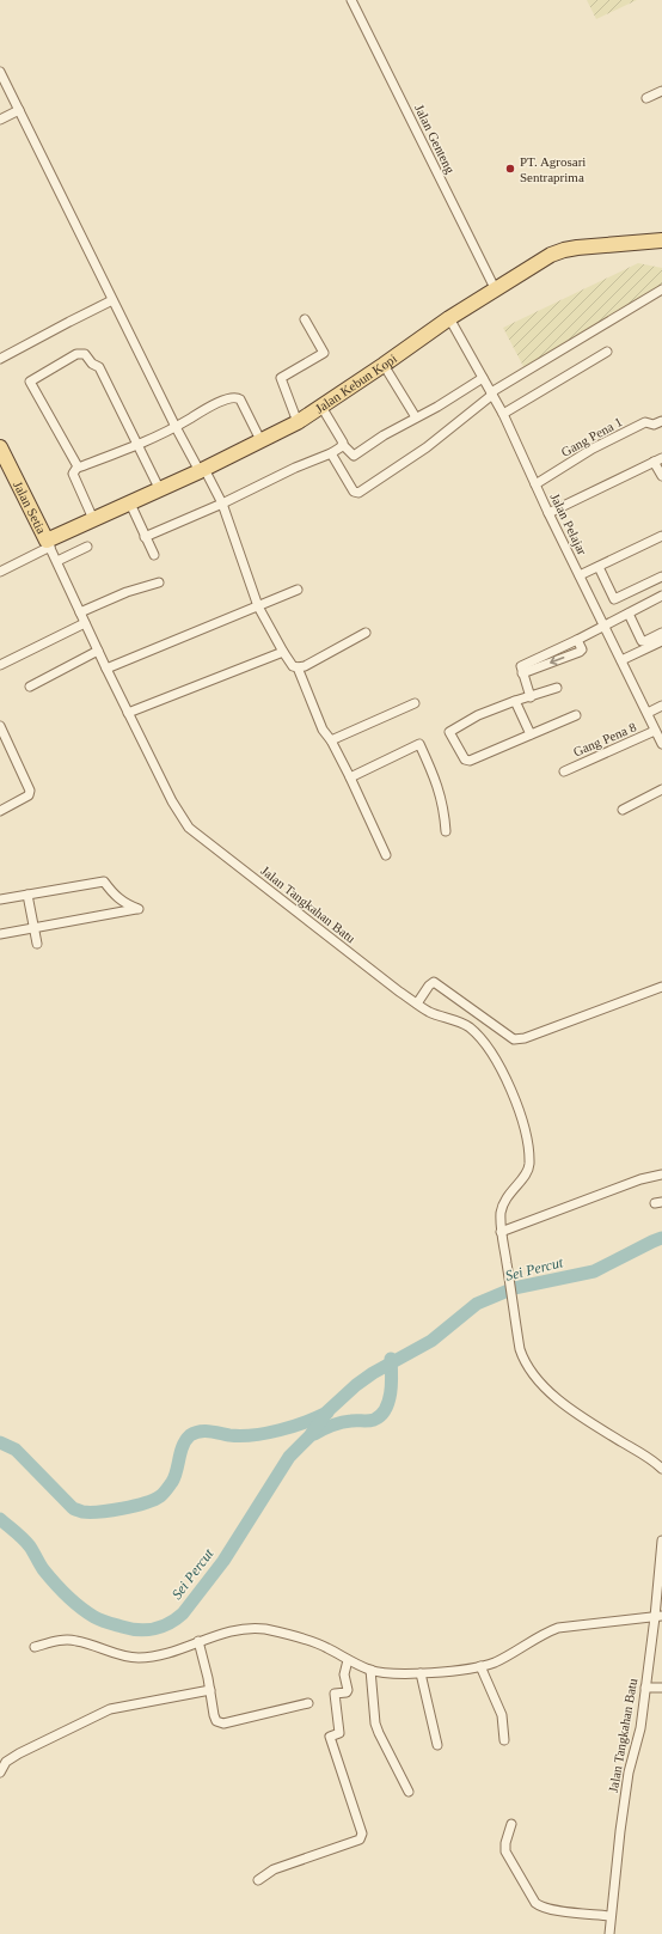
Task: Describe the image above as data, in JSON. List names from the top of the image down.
{
  "streets": {
    "main road": ["Jalan Kebun Kopi", "Jalan Setia"],
    "street": [
      "Jalan Genteng",
      "Gang Pena 1",
      "Jalan Pelajar",
      "Gang Pena 8",
      "Jalan Tangkahan Batu"
    ]
  },
  "crossings": [
    ["Jalan Genteng", "Jalan Kebun Kopi"],
    ["Jalan Kebun Kopi", "Jalan Setia"],
    ["Jalan Kebun Kopi", "Jalan Pelajar"],
    ["Jalan Kebun Kopi", "Jalan Tangkahan Batu"],
    ["Gang Pena 1", "Jalan Pelajar"],
    ["Jalan Setia", "Jalan Tangkahan Batu"],
    ["Jalan Pelajar", "Gang Pena 8"]
  ],
  "water": ["Sei Percut"],
  "places": ["PT. Agrosari Sentraprima"]
}
